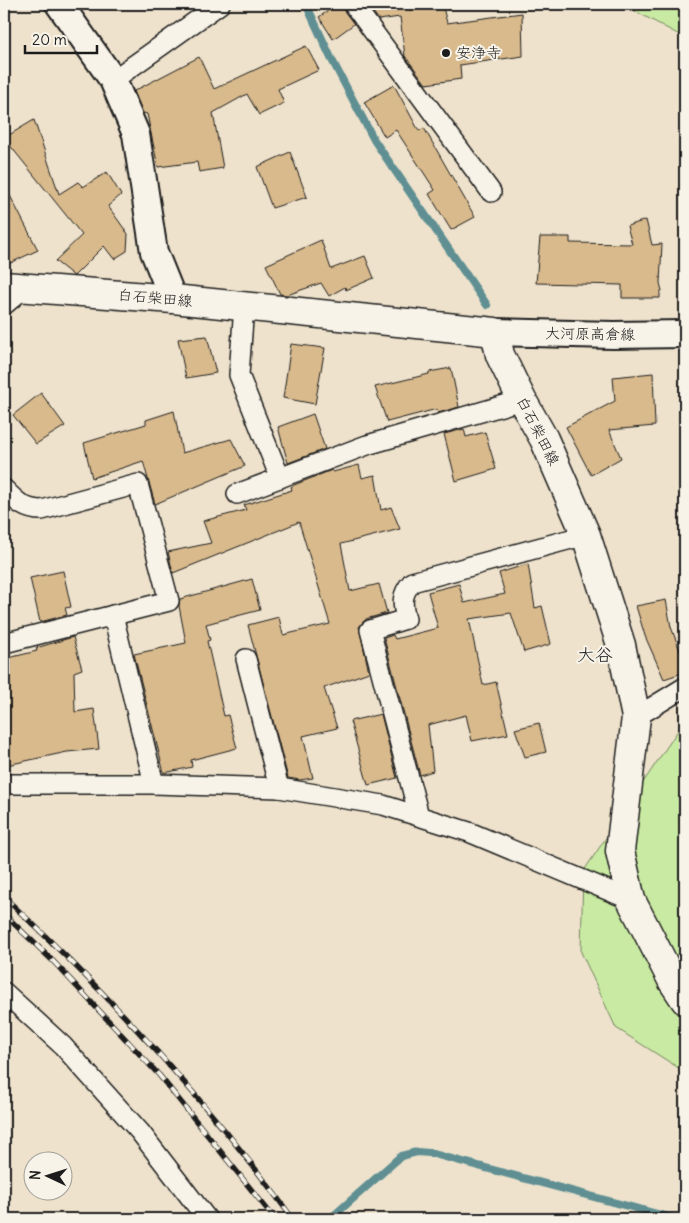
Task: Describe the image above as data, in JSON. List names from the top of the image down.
{
  "streets": {
    "main road": ["白石柴田線"],
    "street": ["大河原高倉線"]
  },
  "crossings": [
    ["白石柴田線", "大河原高倉線"]
  ],
  "districts": ["大谷"],
  "places": ["安浄寺"],
  "scale_bar": "20 m",
  "north": "left"
}
